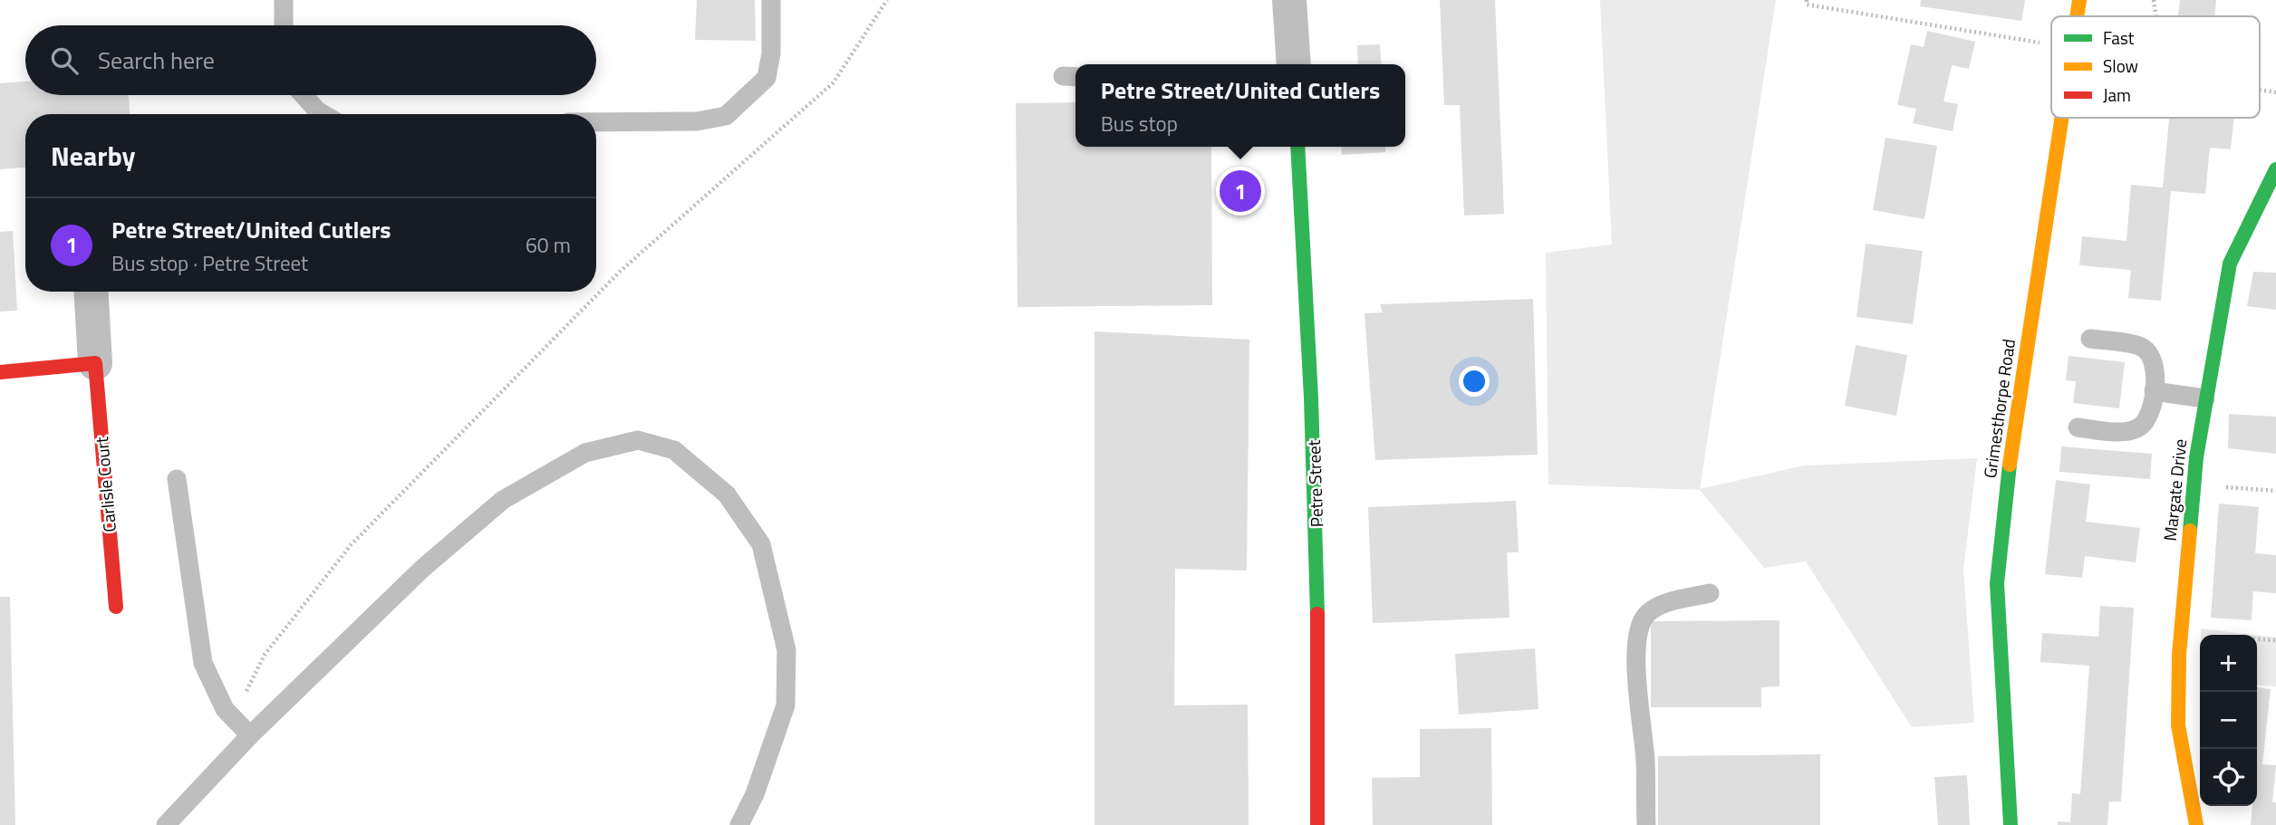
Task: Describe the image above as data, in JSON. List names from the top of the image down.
{
  "streets": {
    "street": [
      "Grimesthorpe Road",
      "Petre Street",
      "Carlisle Court",
      "Margate Drive"
    ]
  },
  "legend": ["Fast", "Slow", "Jam"],
  "page": {
    "search": "Search here",
    "popup": ["Petre Street/United Cutlers", "Bus stop"],
    "heading": "Nearby",
    "pins": "1",
    "list": [
      {
        "mark": "1",
        "name": "Petre Street/United Cutlers",
        "note": "Bus stop · Petre Street",
        "value": "60 m"
      }
    ],
    "map_buttons": ["+", "−"]
  }
}
